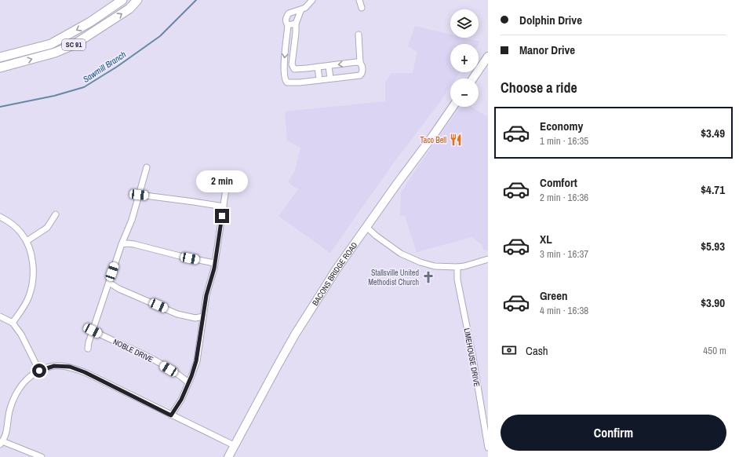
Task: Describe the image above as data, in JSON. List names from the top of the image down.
{
  "streets": {
    "main road": ["SC 91", "BACONS BRIDGE ROAD"],
    "street": ["NOBLE DRIVE", "LIMEHOUSE DRIVE"]
  },
  "water": ["Sawmill Branch"],
  "places": {
    "restaurant": ["Taco Bell"],
    "church": ["Stallsville United Methodist Church"]
  },
  "page": {
    "banner": ["Dolphin Drive", "Manor Drive"],
    "map_buttons": ["+", "−"],
    "heading": "Choose a ride",
    "list": [
      {
        "name": "Economy",
        "note": "1 min · 16:35",
        "value": "$3.49"
      },
      {
        "name": "Comfort",
        "note": "2 min · 16:36",
        "value": "$4.71"
      },
      {
        "name": "XL",
        "note": "3 min · 16:37",
        "value": "$5.93"
      },
      {
        "name": "Green",
        "note": "4 min · 16:38",
        "value": "$3.90"
      }
    ],
    "bubble": "2 min",
    "pay": ["Cash", "450 m"],
    "buttons": "Confirm"
  }
}
